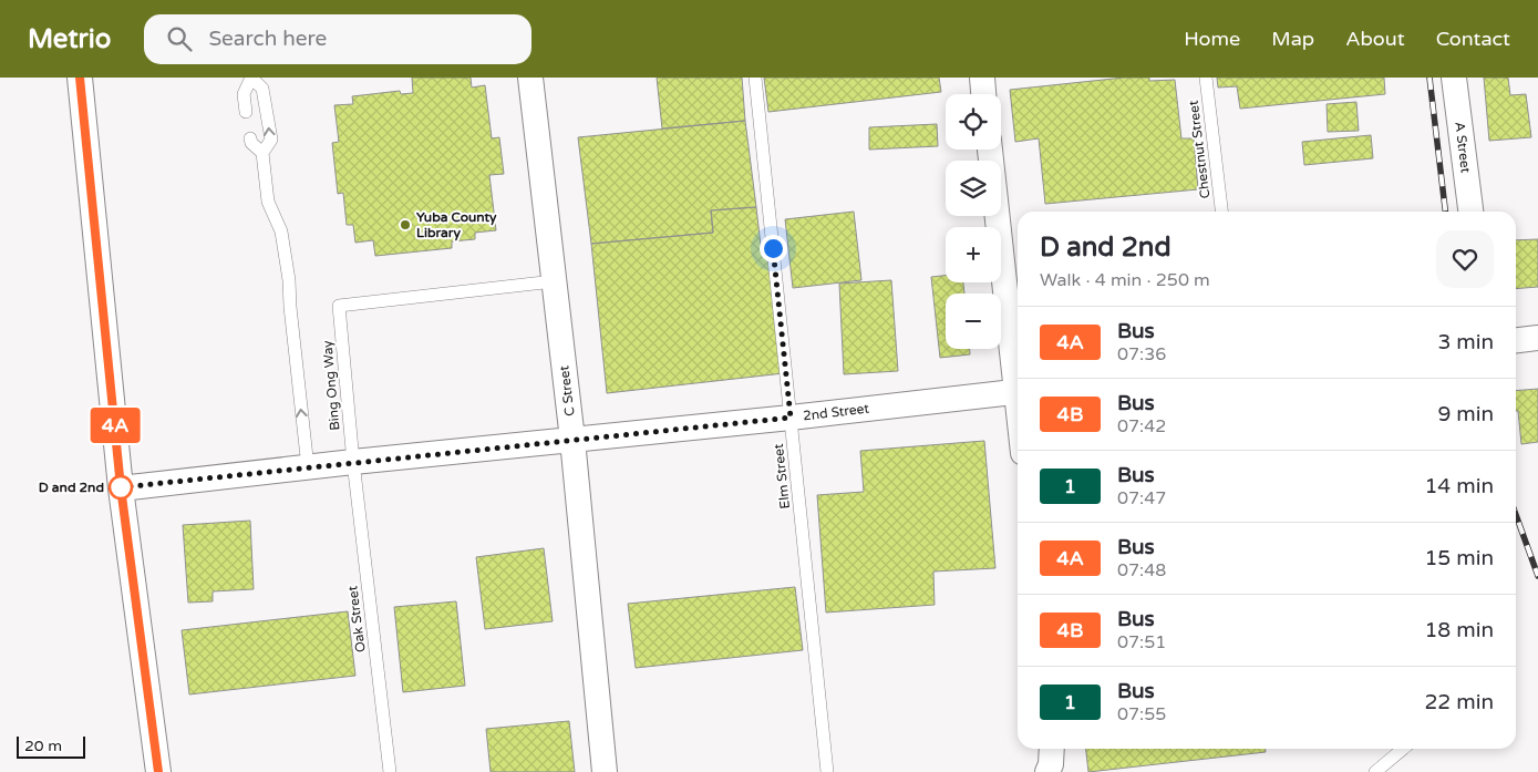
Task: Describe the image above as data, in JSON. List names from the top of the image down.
{
  "streets": {
    "street": ["A Street", "C Street", "2nd Street"],
    "lane": [
      "Chestnut Street",
      "Bing Ong Way",
      "Elm Street",
      "Oak Street"
    ]
  },
  "crossings": [
    ["Bing Ong Way", "C Street"],
    ["Bing Ong Way", "2nd Street"],
    ["Bing Ong Way", "Oak Street"],
    ["C Street", "2nd Street"],
    ["2nd Street", "Elm Street"],
    ["2nd Street", "Oak Street"]
  ],
  "places": ["Yuba County Library", "D and 2nd"],
  "lines": ["bus line 4A"],
  "scale_bar": "20 m",
  "page": {
    "header": "Metrio",
    "search": "Search here",
    "nav": [
      "Home",
      "Map",
      "About",
      "Contact"
    ],
    "on_map": "4A",
    "map_buttons": ["+", "−"],
    "heading": ["D and 2nd", "Walk · 4 min · 250 m"],
    "list": [
      {
        "mark": "4A",
        "name": "Bus",
        "note": "07:36",
        "value": "3 min"
      },
      {
        "mark": "4B",
        "name": "Bus",
        "note": "07:42",
        "value": "9 min"
      },
      {
        "mark": "1",
        "name": "Bus",
        "note": "07:47",
        "value": "14 min"
      },
      {
        "mark": "4A",
        "name": "Bus",
        "note": "07:48",
        "value": "15 min"
      },
      {
        "mark": "4B",
        "name": "Bus",
        "note": "07:51",
        "value": "18 min"
      },
      {
        "mark": "1",
        "name": "Bus",
        "note": "07:55",
        "value": "22 min"
      }
    ],
    "scale": "20 m"
  }
}
